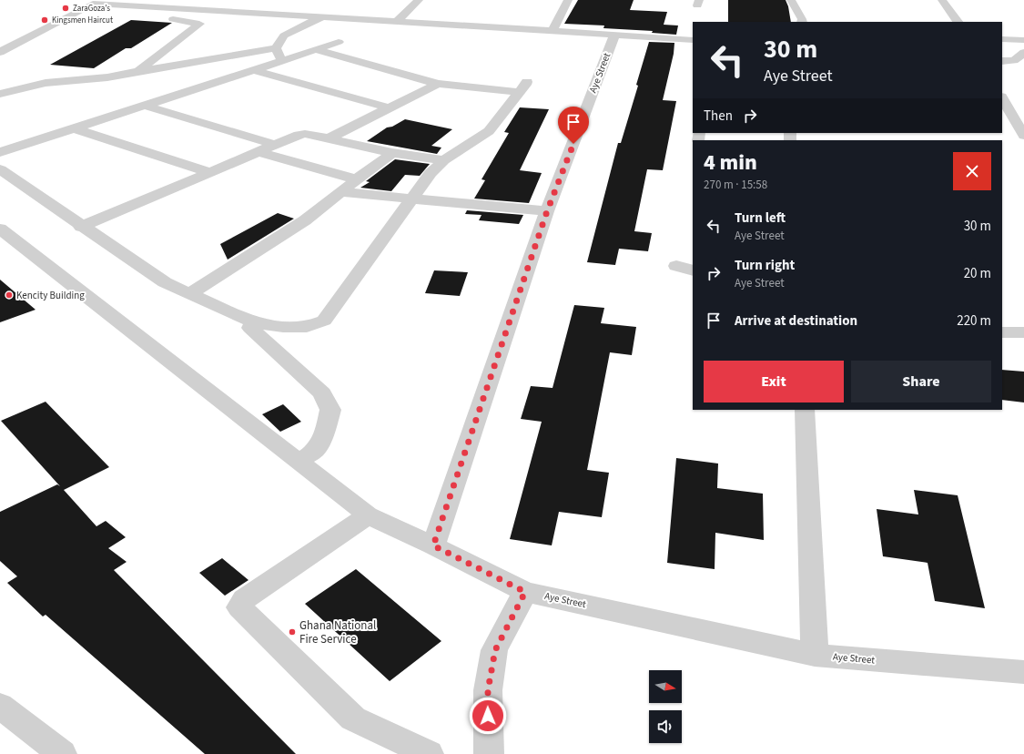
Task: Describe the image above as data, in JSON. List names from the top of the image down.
{
  "streets": {
    "street": ["Aye Street"]
  },
  "places": [
    "ZaraGoza's",
    "Kingsmen Haircut",
    "Kencity Building",
    "Ghana National Fire Service"
  ],
  "north": "right",
  "page": {
    "turn": ["30 m", "Aye Street"],
    "then": "Then",
    "heading": ["4 min", "270 m · 15:58"],
    "list": [
      {
        "name": "Turn left",
        "note": "Aye Street",
        "value": "30 m"
      },
      {
        "name": "Turn right",
        "note": "Aye Street",
        "value": "20 m"
      },
      {
        "name": "Arrive at destination",
        "value": "220 m"
      }
    ],
    "buttons": ["Exit", "Share"]
  }
}
